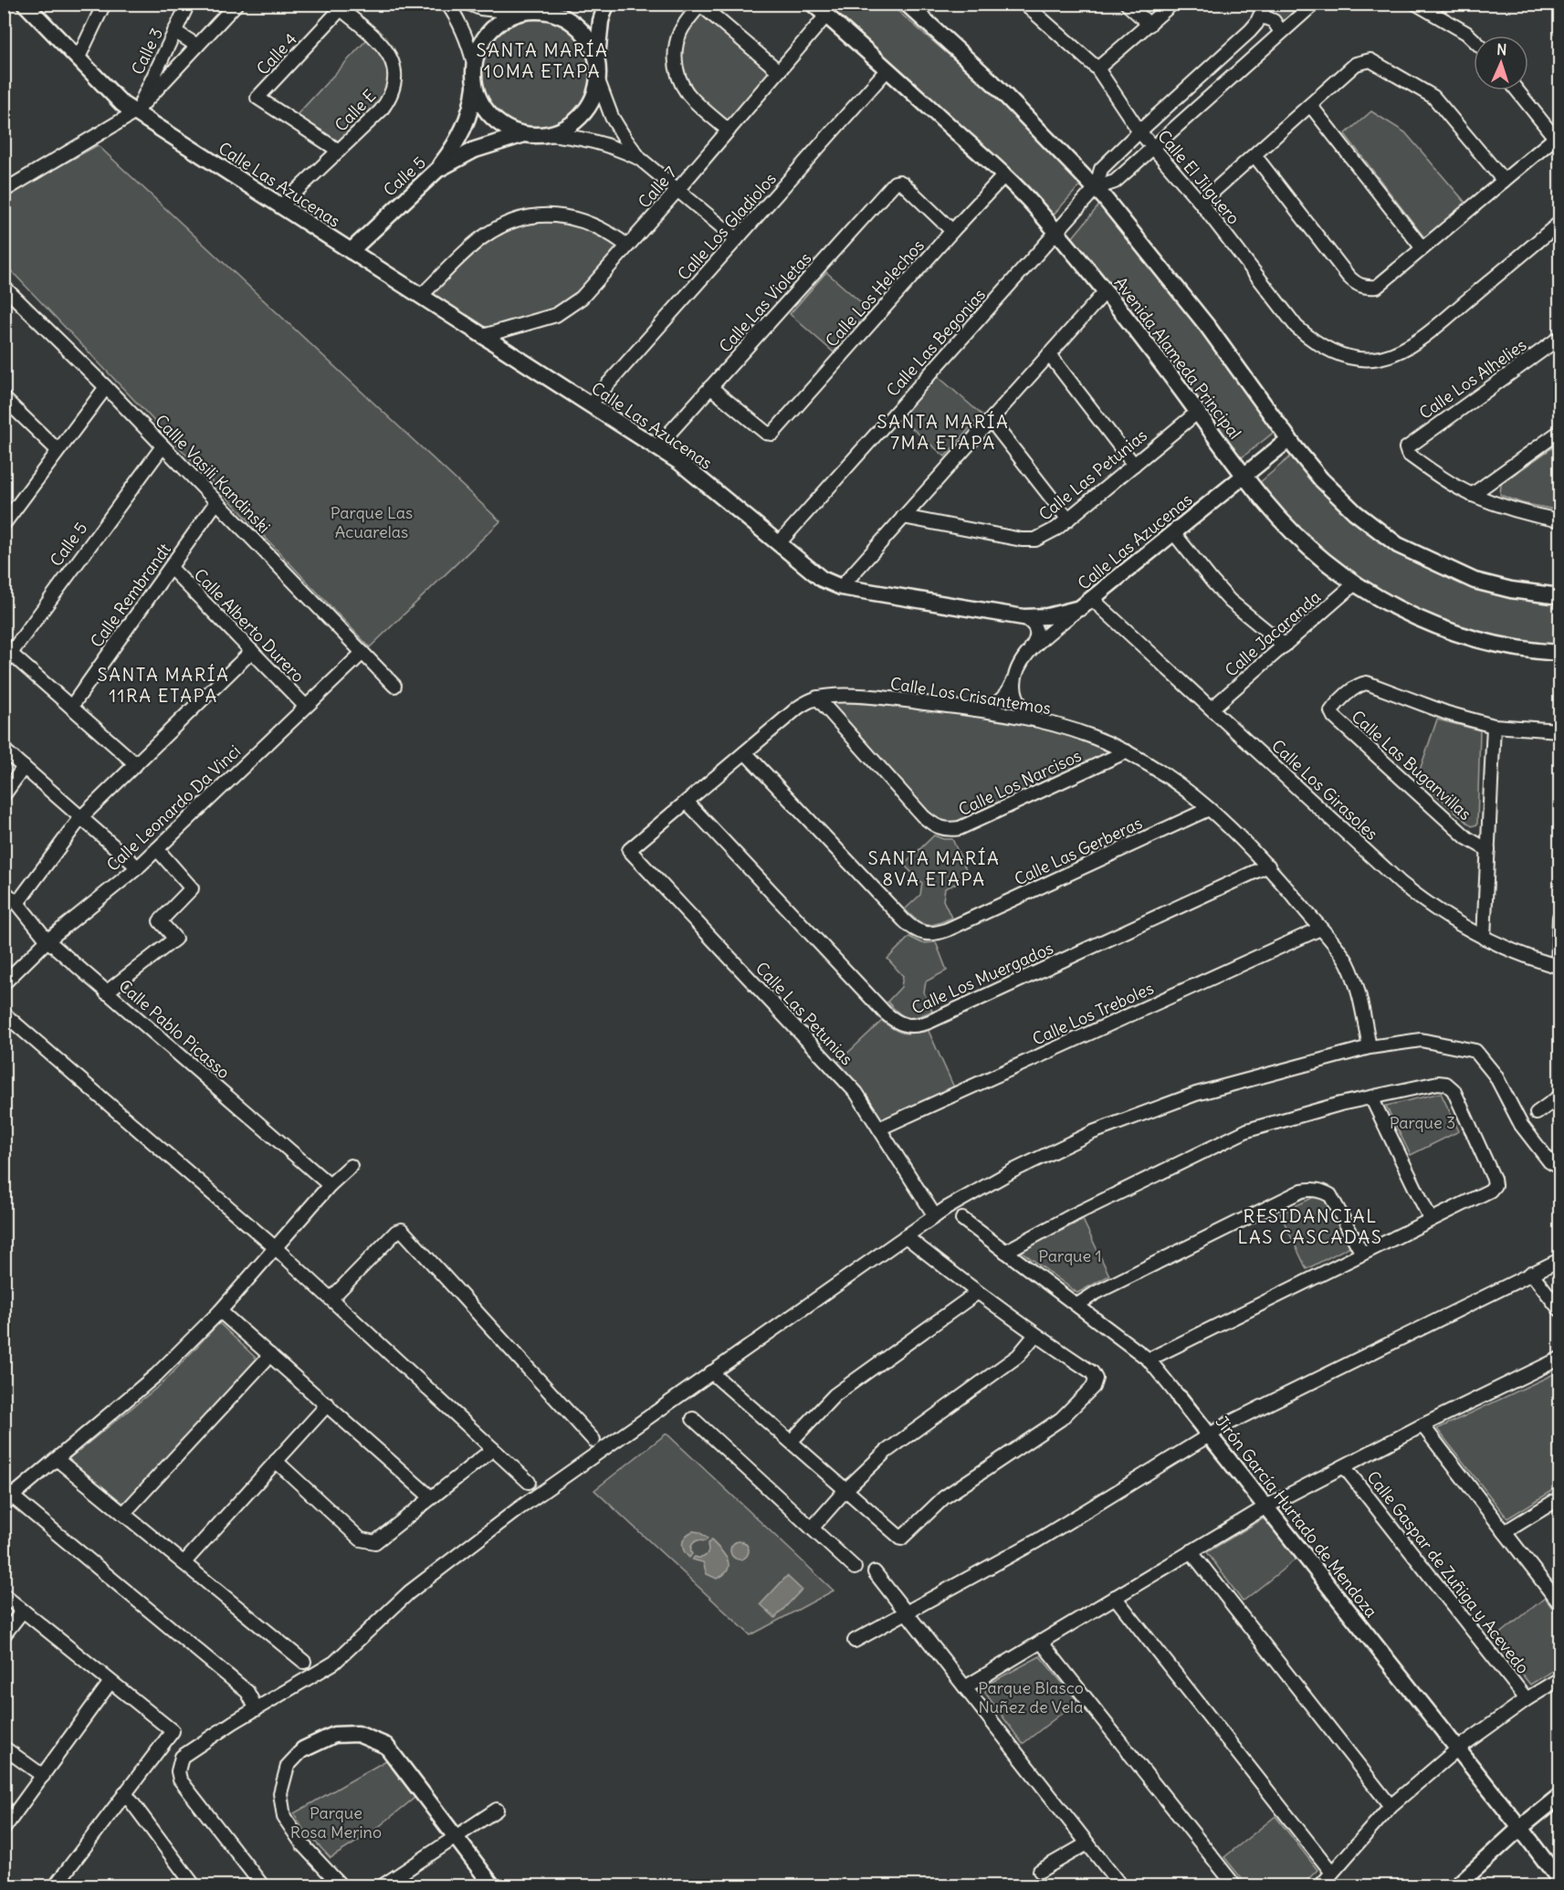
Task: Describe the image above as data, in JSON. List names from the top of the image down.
{
  "streets": {
    "street": [
      "Calle 3",
      "Calle 4",
      "Calle E",
      "Calle 5",
      "Calle El Jilguero",
      "Calle Las Azucenas",
      "Calle 7",
      "Calle Los Gladiolos",
      "Calle Los Helechos",
      "Calle Las Violetas",
      "Calle Las Begonias",
      "Avenida Alameda Principal",
      "Calle Los Alhelies",
      "Callle Vasili Kandinski",
      "Calle Las Petunias",
      "Calle Rembrandt",
      "Calle Alberto Durero",
      "Calle Jacaranda",
      "Calle Los Crisantemos",
      "Calle Las Buganvillas",
      "Calle Los Narcisos",
      "Calle Los Girasoles",
      "Calle Leonardo Da Vinci",
      "Calle Las Gerberas",
      "Calle Los Muergados",
      "Calle Los Treboles",
      "Calle Pablo Picasso",
      "Jirón García Hurtado de Mendoza",
      "Calle Gaspar de Zuñiga y Acevedo"
    ]
  },
  "crossings": [
    ["Calle 3", "Calle Las Azucenas"],
    ["Calle 4", "Calle E"],
    ["Calle E", "Calle Las Azucenas"],
    ["Calle 5", "Calle Las Azucenas"],
    ["Calle 5", "Callle Vasili Kandinski"],
    ["Calle Las Azucenas", "Calle 7"],
    ["Calle Las Azucenas", "Calle Los Gladiolos"],
    ["Calle Las Azucenas", "Calle Las Violetas"],
    ["Calle Las Azucenas", "Calle Las Begonias"],
    ["Calle Las Azucenas", "Avenida Alameda Principal"],
    ["Calle Las Azucenas", "Calle Los Girasoles"],
    ["Calle 7", "Avenida Alameda Principal"],
    ["Calle Los Gladiolos", "Avenida Alameda Principal"],
    ["Calle Los Helechos", "Calle Las Violetas"],
    ["Calle Los Helechos", "Avenida Alameda Principal"],
    ["Calle Las Begonias", "Avenida Alameda Principal"],
    ["Avenida Alameda Principal", "Calle Las Petunias"],
    ["Avenida Alameda Principal", "Calle Jacaranda"],
    ["Callle Vasili Kandinski", "Calle Rembrandt"],
    ["Callle Vasili Kandinski", "Calle Leonardo Da Vinci"],
    ["Calle Las Petunias", "Calle Los Crisantemos"],
    ["Calle Las Petunias", "Calle Los Treboles"],
    ["Calle Rembrandt", "Calle Alberto Durero"],
    ["Calle Alberto Durero", "Calle Leonardo Da Vinci"],
    ["Calle Jacaranda", "Calle Los Girasoles"],
    ["Calle Los Crisantemos", "Calle Los Narcisos"],
    ["Calle Los Crisantemos", "Calle Las Gerberas"],
    ["Calle Los Crisantemos", "Calle Los Muergados"],
    ["Calle Los Crisantemos", "Calle Los Treboles"],
    ["Calle Leonardo Da Vinci", "Calle Pablo Picasso"]
  ],
  "districts": [
    "SANTA MARÍA 10MA ETAPA",
    "SANTA MARÍA 7MA ETAPA",
    "SANTA MARÍA 11RA ETAPA",
    "SANTA MARÍA 8VA ETAPA",
    "RESIDANCIAL LAS CASCADAS"
  ],
  "parks": [
    "Parque Las Acuarelas",
    "Parque 3",
    "Parque 1",
    "Parque Blasco Nuñez de Vela",
    "Parque Rosa Merino"
  ],
  "north": "top"
}
